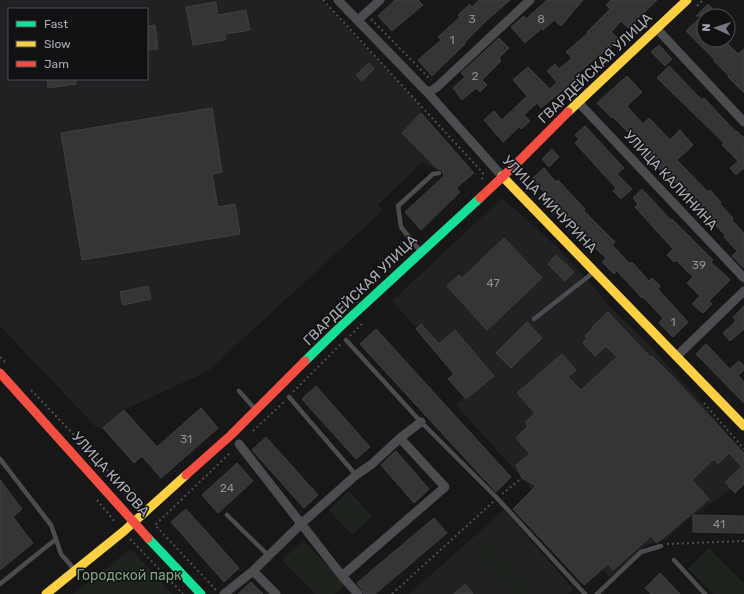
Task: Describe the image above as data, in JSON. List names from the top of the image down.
{
  "streets": {
    "street": [
      "ГВАРДЕЙСКАЯ УЛИЦА",
      "УЛИЦА КАЛИНИНА",
      "УЛИЦА МИЧУРИНА",
      "УЛИЦА КИРОВА"
    ]
  },
  "crossings": [
    ["ГВАРДЕЙСКАЯ УЛИЦА", "УЛИЦА КАЛИНИНА"],
    ["ГВАРДЕЙСКАЯ УЛИЦА", "УЛИЦА МИЧУРИНА"],
    ["ГВАРДЕЙСКАЯ УЛИЦА", "УЛИЦА КИРОВА"]
  ],
  "parks": ["Городской парк"],
  "house_numbers": [
    "3",
    "8",
    "1",
    "2",
    "39",
    "47",
    "1",
    "31",
    "24",
    "41"
  ],
  "legend": ["Fast", "Slow", "Jam"],
  "north": "left"
}
